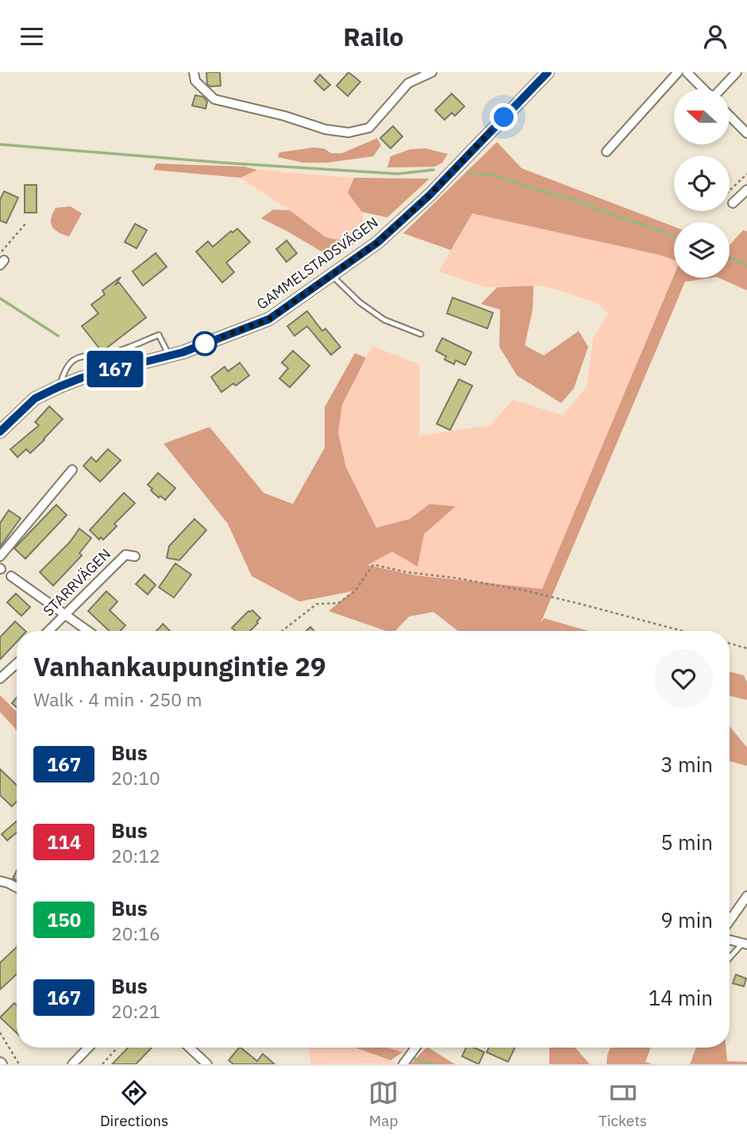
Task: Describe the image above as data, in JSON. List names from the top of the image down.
{
  "streets": {
    "street": ["GAMMELSTADSVÄGEN", "STARRVÄGEN"]
  },
  "lines": ["bus line 167"],
  "north": "left",
  "page": {
    "header": "Railo",
    "on_map": "167",
    "heading": ["Vanhankaupungintie 29", "Walk · 4 min · 250 m"],
    "list": [
      {
        "mark": "167",
        "name": "Bus",
        "note": "20:10",
        "value": "3 min"
      },
      {
        "mark": "114",
        "name": "Bus",
        "note": "20:12",
        "value": "5 min"
      },
      {
        "mark": "150",
        "name": "Bus",
        "note": "20:16",
        "value": "9 min"
      },
      {
        "mark": "167",
        "name": "Bus",
        "note": "20:21",
        "value": "14 min"
      }
    ],
    "tabs": ["Directions", "Map", "Tickets"]
  }
}
